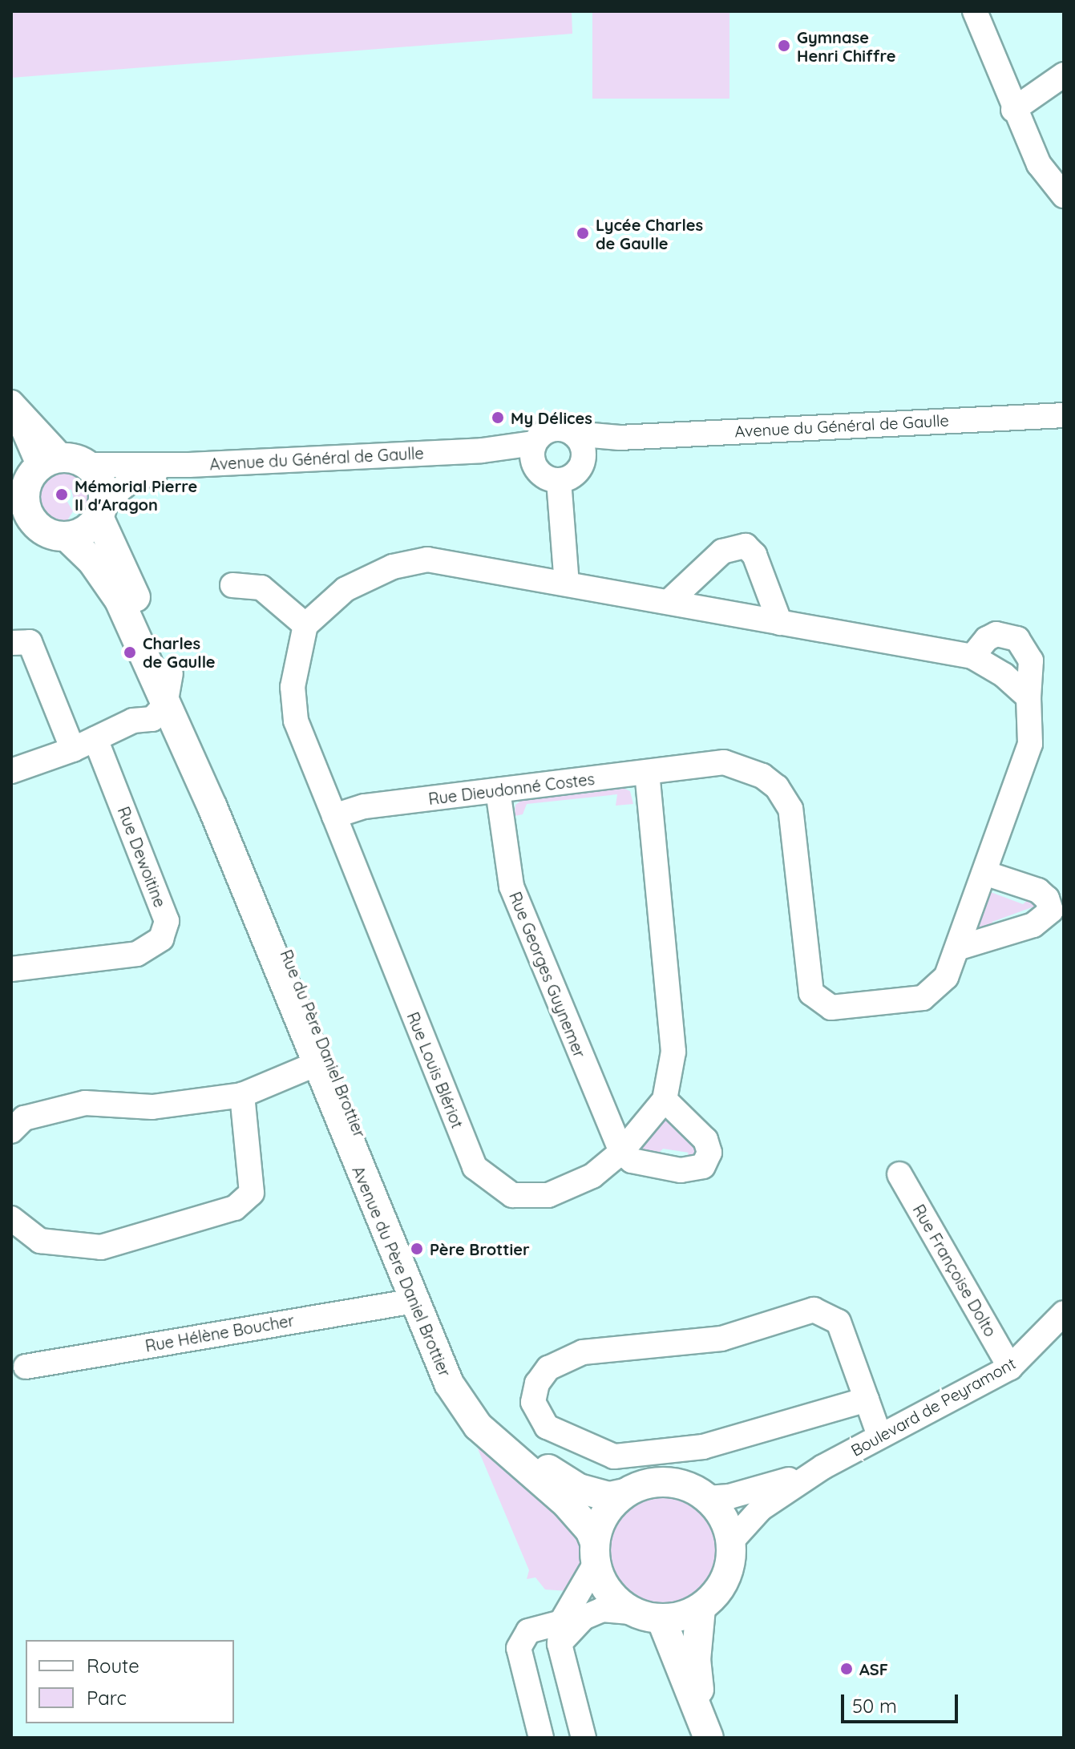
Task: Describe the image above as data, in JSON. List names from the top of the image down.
{
  "streets": {
    "main road": ["Rue du Père Daniel Brottier", "Avenue du Père Daniel Brottier"],
    "street": [
      "Avenue du Général de Gaulle",
      "Rue Dieudonné Costes",
      "Rue Dewoitine",
      "Rue Georges Guynemer",
      "Rue Louis Blériot",
      "Rue Françoise Dolto",
      "Rue Hélène Boucher",
      "Boulevard de Peyramont"
    ]
  },
  "crossings": [
    ["Rue Dieudonné Costes", "Rue Georges Guynemer"],
    ["Rue Dieudonné Costes", "Rue Louis Blériot"],
    ["Rue Georges Guynemer", "Rue Louis Blériot"],
    ["Rue du Père Daniel Brottier", "Avenue du Père Daniel Brottier"],
    ["Rue du Père Daniel Brottier", "Boulevard de Peyramont"],
    ["Rue Françoise Dolto", "Boulevard de Peyramont"],
    ["Avenue du Père Daniel Brottier", "Rue Hélène Boucher"],
    ["Avenue du Père Daniel Brottier", "Boulevard de Peyramont"]
  ],
  "places": [
    "Gymnase Henri Chiffre",
    "Lycée Charles de Gaulle",
    "My Délices",
    "Mémorial Pierre II d'Aragon",
    "Charles de Gaulle",
    "Père Brottier",
    "ASF"
  ],
  "legend": ["Route", "Parc"],
  "scale_bar": "50 m"
}
